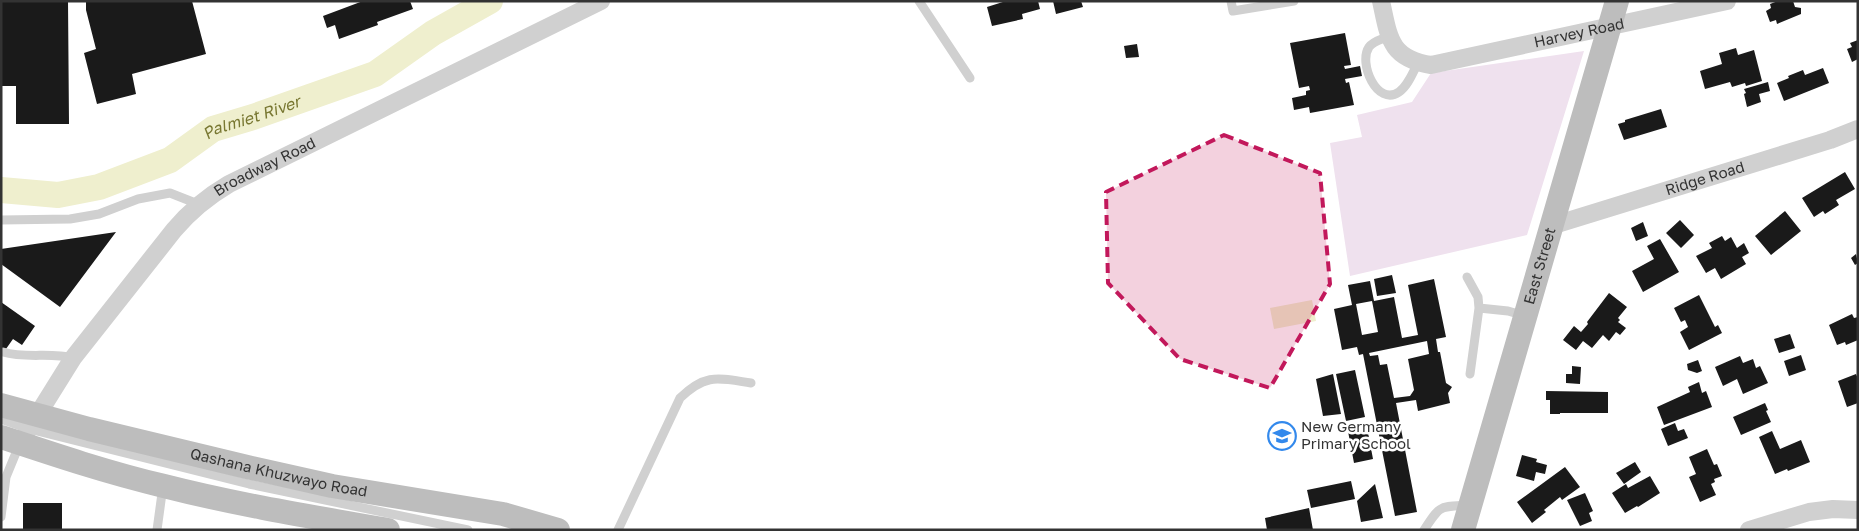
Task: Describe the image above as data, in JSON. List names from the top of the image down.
{
  "streets": {
    "main road": ["East Street", "Qashana Khuzwayo Road"],
    "street": ["Harvey Road", "Broadway Road", "Ridge Road"]
  },
  "crossings": [
    ["Harvey Road", "East Street"],
    ["Broadway Road", "Qashana Khuzwayo Road"],
    ["Ridge Road", "East Street"]
  ],
  "water": ["Palmiet River"],
  "places": {
    "school or university": ["New Germany Primary School"]
  }
}
